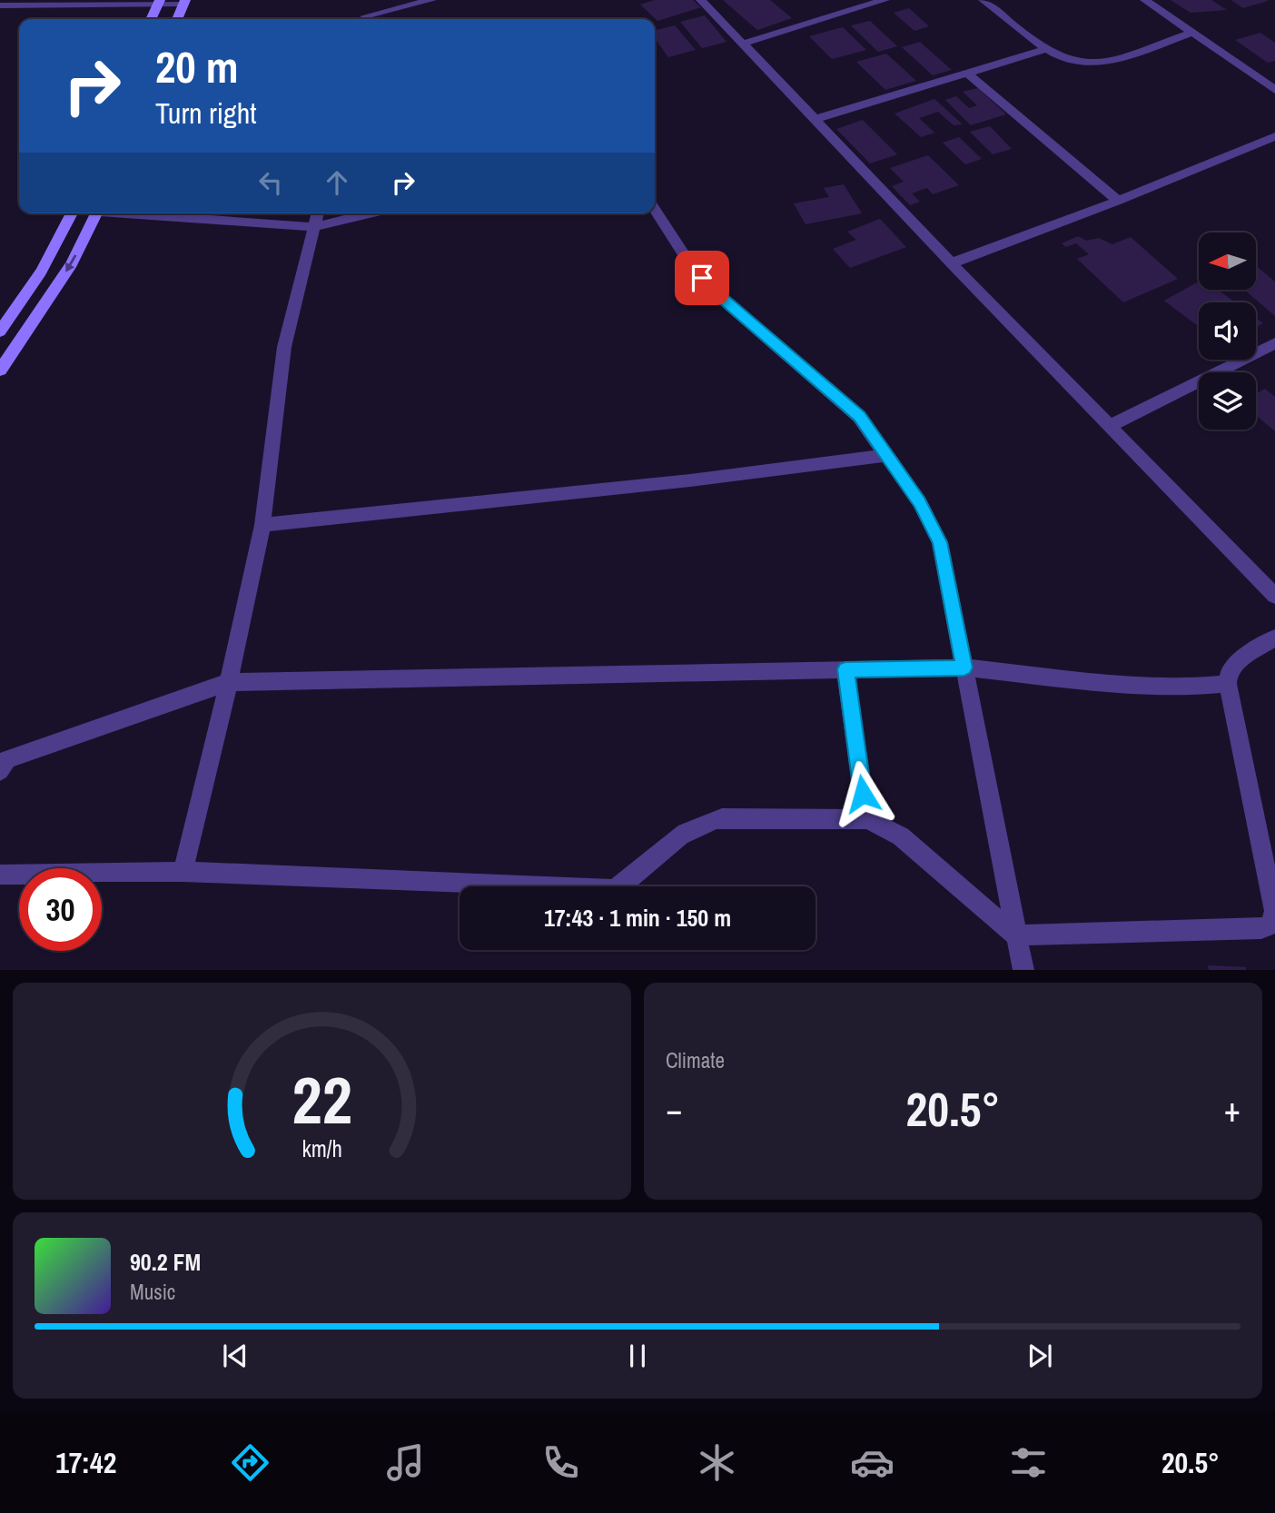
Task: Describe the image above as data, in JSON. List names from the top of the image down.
{
  "north": "left",
  "page": {
    "turn": ["20 m", "Turn right"],
    "limit": "30",
    "trip": "17:43 · 1 min · 150 m",
    "tile": "Climate",
    "heat": ["−", "20.5°", "+"],
    "song": ["90.2 FM", "Music"],
    "tabs": ["17:42", "20.5°"],
    "gauge": ["22", "km/h"]
  }
}
